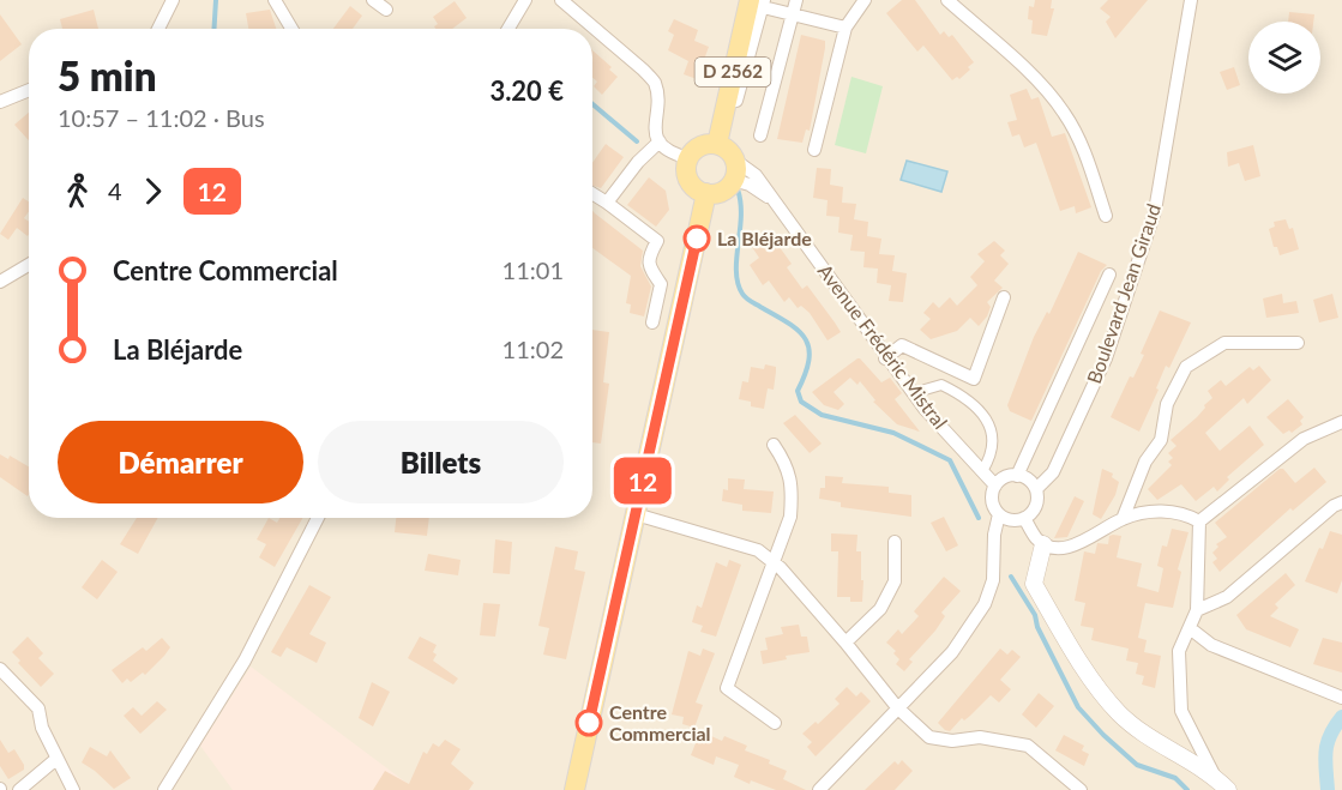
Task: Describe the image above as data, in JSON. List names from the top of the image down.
{
  "streets": {
    "main road": ["D 2562"],
    "street": ["Boulevard Jean Giraud", "Avenue Frédéric Mistral"]
  },
  "crossings": [
    ["D 2562", "Avenue Frédéric Mistral"],
    ["Boulevard Jean Giraud", "Avenue Frédéric Mistral"]
  ],
  "places": ["La Bléjarde", "Centre Commercial"],
  "lines": ["bus line 12"],
  "page": {
    "on_map": "12",
    "heading": ["5 min", "10:57 – 11:02 · Bus", "3.20 €"],
    "legs": ["4", "12"],
    "list": [
      {
        "name": "Centre Commercial",
        "value": "11:01"
      },
      {
        "name": "La Bléjarde",
        "value": "11:02"
      }
    ],
    "buttons": ["Démarrer", "Billets"]
  }
}
